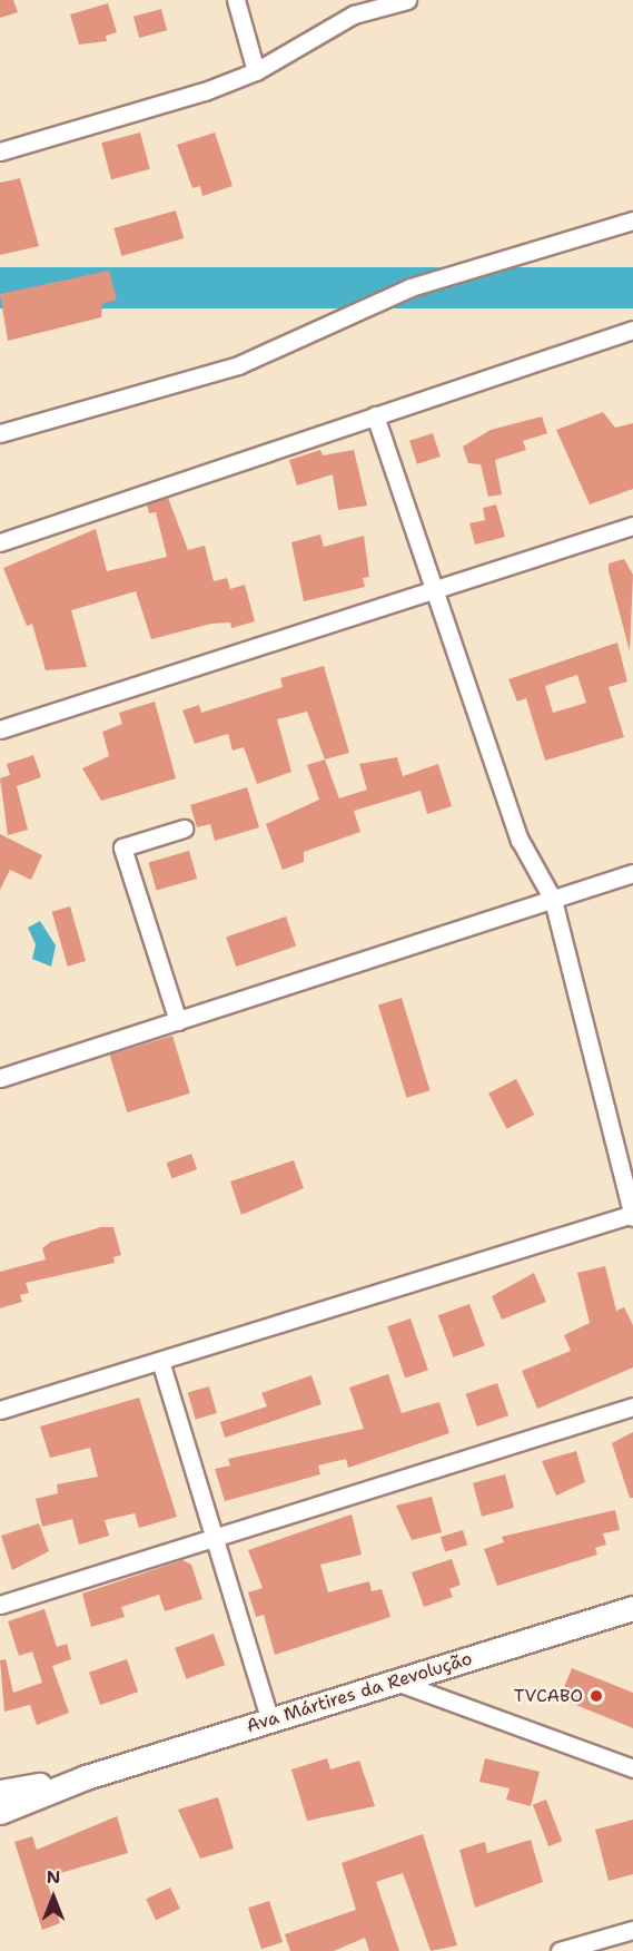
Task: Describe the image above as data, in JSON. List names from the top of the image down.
{
  "streets": {
    "street": ["Ava Mártires da Revolução"]
  },
  "places": ["TVCABO"],
  "north": "top"
}
